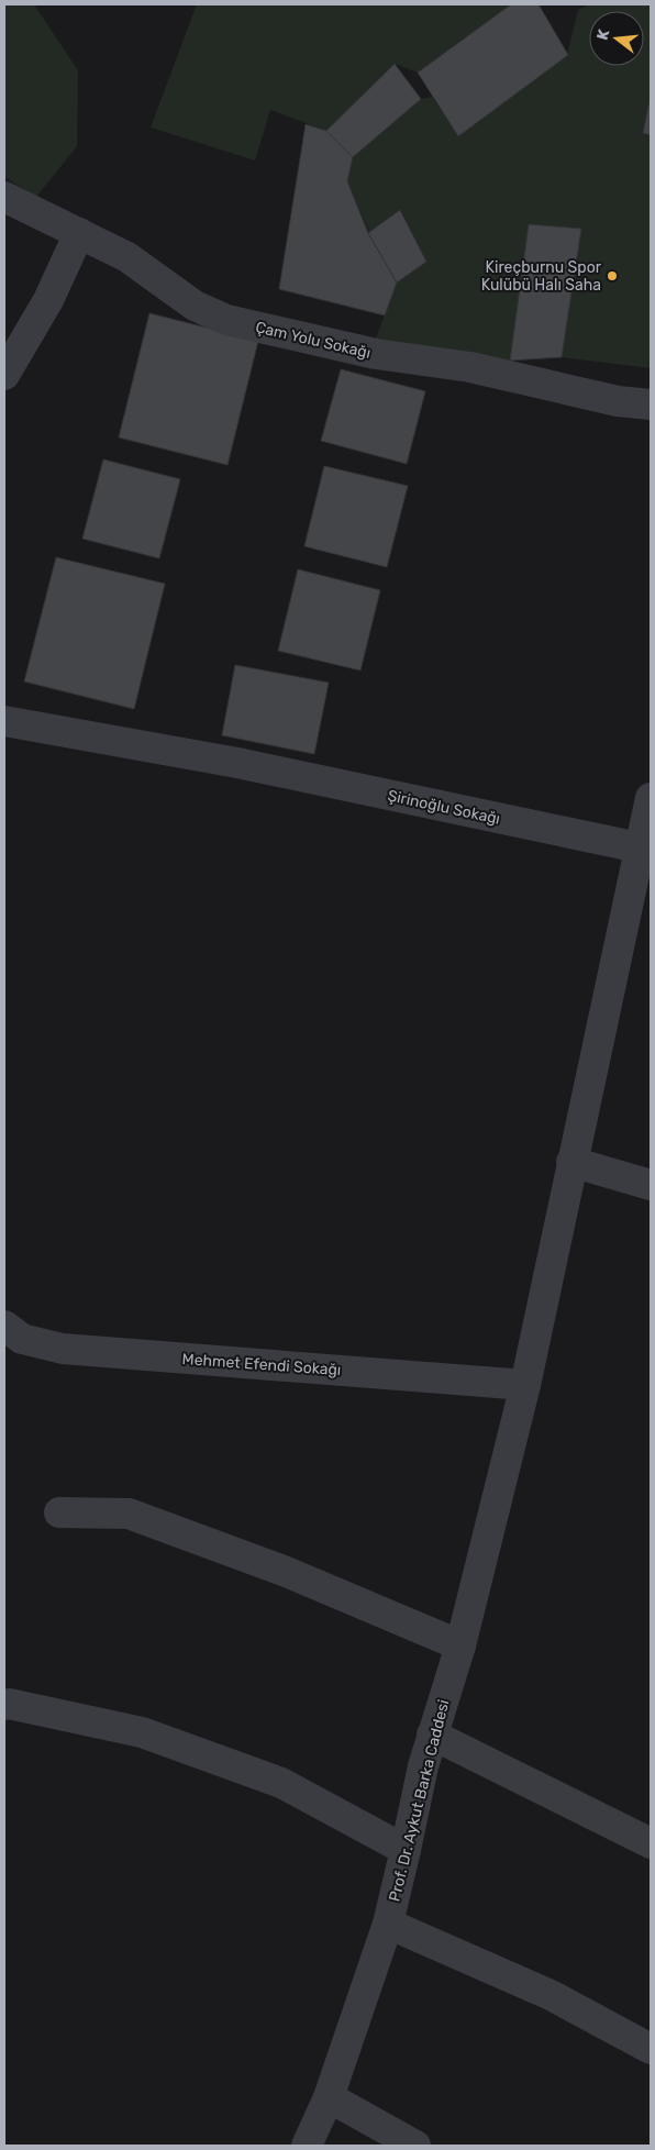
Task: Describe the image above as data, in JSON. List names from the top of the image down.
{
  "streets": {
    "street": [
      "Çam Yolu Sokağı",
      "Şirinoğlu Sokağı",
      "Mehmet Efendi Sokağı",
      "Prof. Dr. Aykut Barka Caddesi"
    ]
  },
  "crossings": [
    ["Şirinoğlu Sokağı", "Prof. Dr. Aykut Barka Caddesi"],
    ["Mehmet Efendi Sokağı", "Prof. Dr. Aykut Barka Caddesi"]
  ],
  "places": ["Kireçburnu Spor Kulübü Halı Saha"],
  "north": "left"
}
